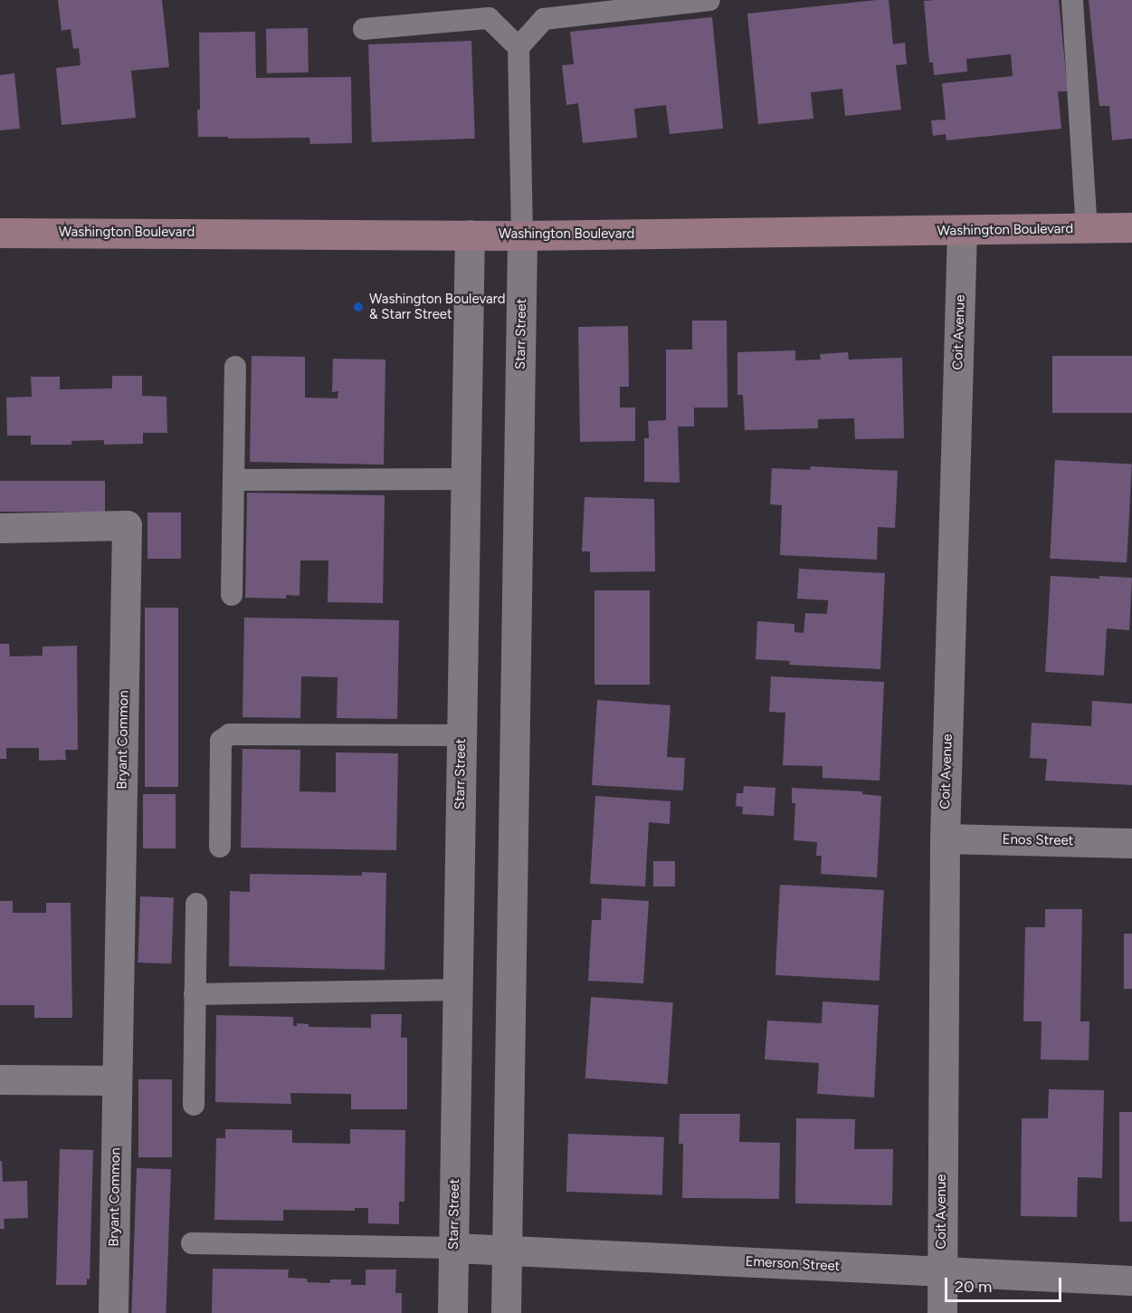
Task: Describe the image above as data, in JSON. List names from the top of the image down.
{
  "streets": {
    "street": [
      "Washington Boulevard",
      "Coit Avenue",
      "Starr Street",
      "Bryant Common",
      "Enos Street",
      "Emerson Street"
    ]
  },
  "crossings": [
    ["Washington Boulevard", "Coit Avenue"],
    ["Washington Boulevard", "Starr Street"],
    ["Coit Avenue", "Enos Street"],
    ["Coit Avenue", "Emerson Street"],
    ["Starr Street", "Emerson Street"]
  ],
  "places": ["Washington Boulevard & Starr Street"],
  "scale_bar": "20 m"
}
